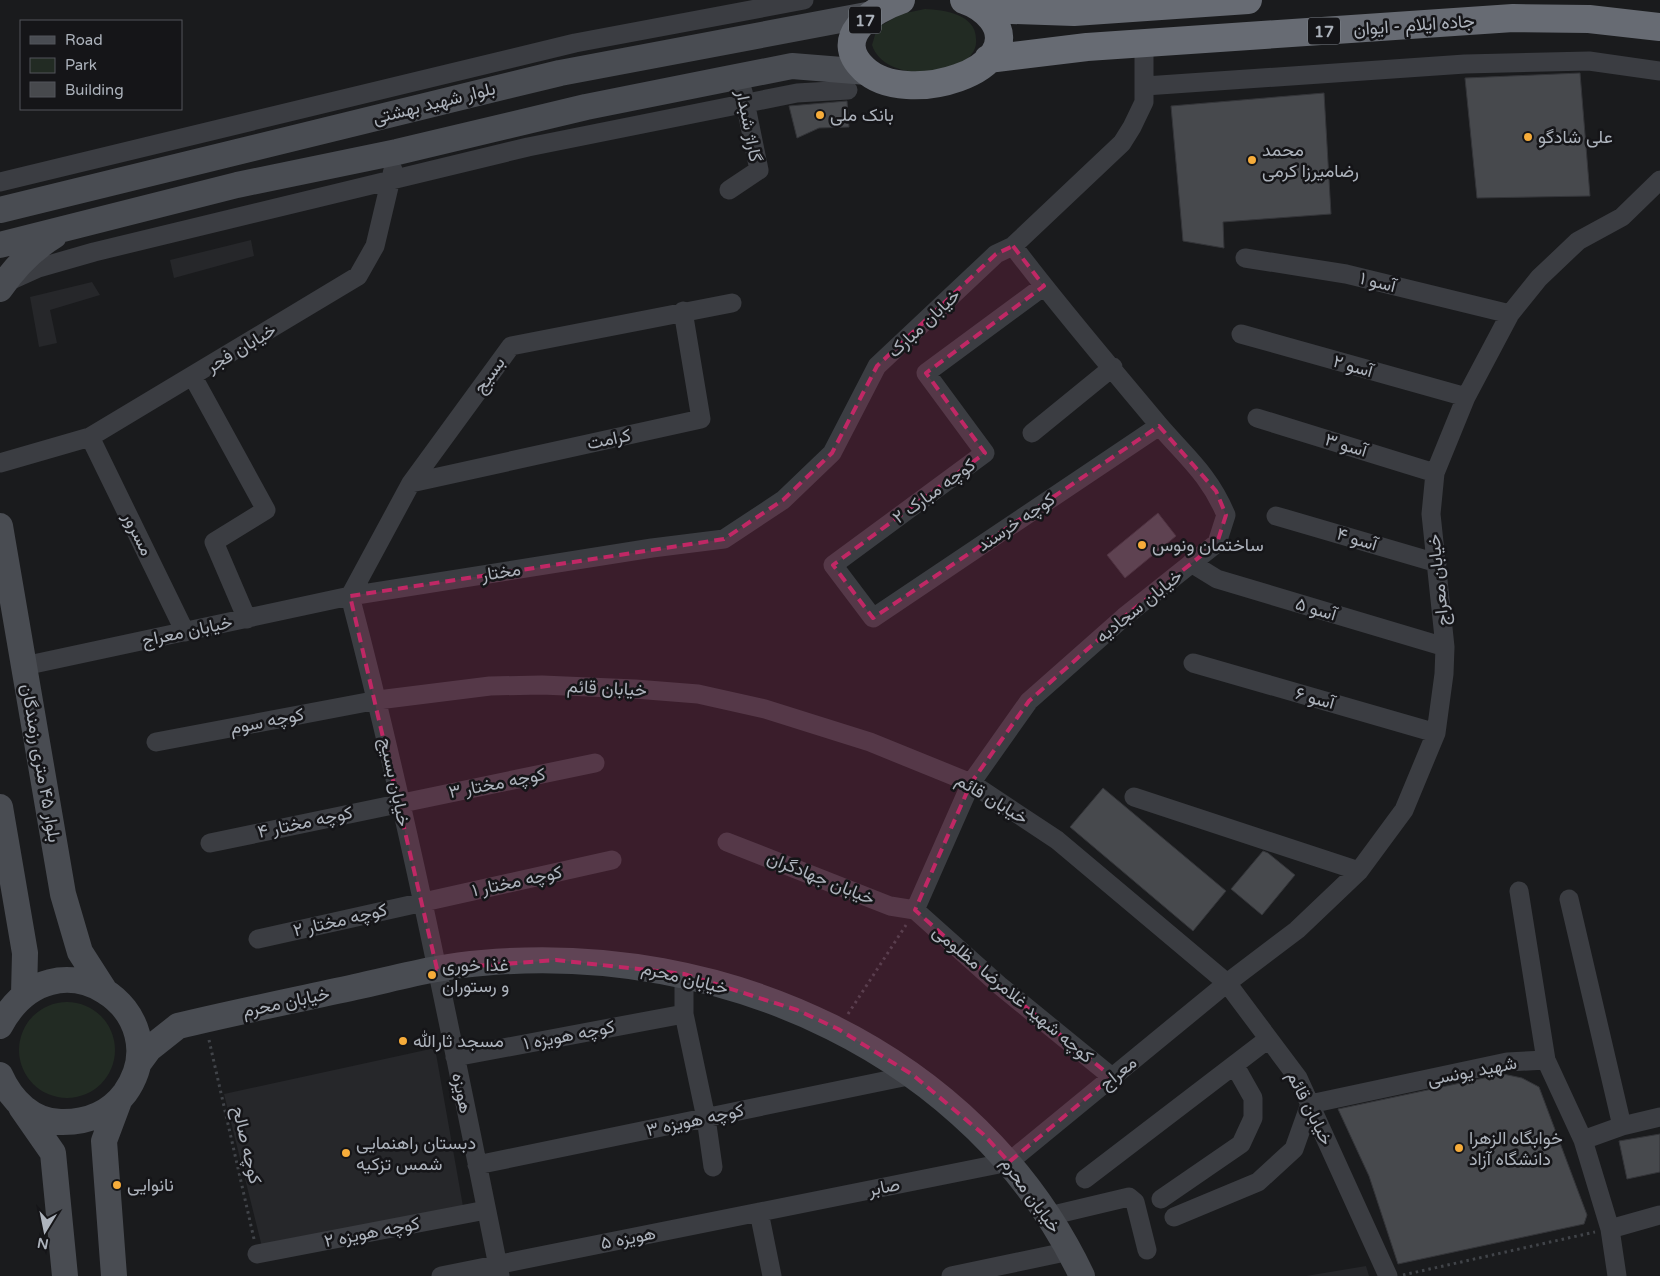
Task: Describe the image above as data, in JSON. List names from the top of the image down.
{
  "streets": {
    "highway": ["17", "جاده ایلام - ایوان"],
    "main road": ["بلوار شهید بهشتی", "بلوار ۴۵ متری رزمندگان", "خیابان محرم"],
    "street": [
      "گاراژ شبدار",
      "آسو ۱",
      "خیابان مبارک",
      "خیابان فجر",
      "آسو ۲",
      "بسیج",
      "کرامت",
      "آسو ۳",
      "کوچه مبارک ۲",
      "کوچه خرسند",
      "مسرور",
      "آسو ۴",
      "مختار",
      "خیابان معراج",
      "خیابان سجادیه",
      "آسو ۵",
      "خیابان قائم",
      "آسو ۶",
      "کوچه سوم",
      "خیابان بسیج",
      "کوچه مختار ۳",
      "کوچه مختار ۴",
      "خیابان جهادگران",
      "کوچه مختار ۱",
      "کوچه مختار ۲",
      "کوچه شهید غلامرضا مظلومی",
      "کوچه هویزه ۱",
      "شهید یونسی",
      "معراج",
      "هویزه",
      "کوچه هویزه ۳",
      "صابر",
      "کوچه هویزه ۲",
      "هویزه ۵"
    ],
    "path": ["کوچه صالح"]
  },
  "crossings": [
    ["17", "جاده ایلام - ایوان"],
    ["17", "بلوار شهید بهشتی"],
    ["جاده ایلام - ایوان", "خیابان مبارک"],
    ["آسو ۱", "خیابان معراج"],
    ["خیابان مبارک", "مختار"],
    ["خیابان مبارک", "خیابان سجادیه"],
    ["خیابان فجر", "مسرور"],
    ["آسو ۲", "خیابان معراج"],
    ["بسیج", "کرامت"],
    ["بسیج", "مختار"],
    ["بسیج", "خیابان معراج"],
    ["بسیج", "خیابان بسیج"],
    ["آسو ۳", "خیابان معراج"],
    ["کوچه مبارک ۲", "کوچه خرسند"],
    ["کوچه مبارک ۲", "خیابان سجادیه"],
    ["کوچه خرسند", "خیابان سجادیه"],
    ["مسرور", "خیابان معراج"],
    ["آسو ۴", "خیابان معراج"],
    ["مختار", "خیابان معراج"],
    ["مختار", "خیابان بسیج"],
    ["خیابان معراج", "آسو ۵"],
    ["خیابان معراج", "خیابان قائم"],
    ["خیابان معراج", "آسو ۶"],
    ["خیابان معراج", "بلوار ۴۵ متری رزمندگان"],
    ["خیابان معراج", "خیابان بسیج"],
    ["خیابان معراج", "معراج"],
    ["خیابان سجادیه", "آسو ۵"],
    ["خیابان سجادیه", "خیابان قائم"],
    ["خیابان سجادیه", "خیابان جهادگران"],
    ["خیابان سجادیه", "کوچه شهید غلامرضا مظلومی"],
    ["خیابان قائم", "کوچه سوم"],
    ["خیابان قائم", "خیابان بسیج"],
    ["خیابان قائم", "شهید یونسی"],
    ["خیابان قائم", "معراج"],
    ["کوچه سوم", "خیابان بسیج"],
    ["خیابان بسیج", "کوچه مختار ۳"],
    ["خیابان بسیج", "کوچه مختار ۴"],
    ["خیابان بسیج", "کوچه مختار ۱"],
    ["خیابان بسیج", "کوچه مختار ۲"],
    ["خیابان بسیج", "خیابان محرم"],
    ["خیابان بسیج", "هویزه"],
    ["کوچه مختار ۳", "کوچه مختار ۴"],
    ["خیابان جهادگران", "کوچه شهید غلامرضا مظلومی"],
    ["کوچه مختار ۱", "کوچه مختار ۲"],
    ["خیابان محرم", "معراج"],
    ["خیابان محرم", "هویزه"],
    ["خیابان محرم", "کوچه هویزه ۳"],
    ["خیابان محرم", "کوچه صالح"],
    ["خیابان محرم", "صابر"],
    ["کوچه شهید غلامرضا مظلومی", "معراج"],
    ["کوچه هویزه ۱", "هویزه"],
    ["معراج", "صابر"],
    ["هویزه", "کوچه هویزه ۳"],
    ["هویزه", "کوچه هویزه ۲"],
    ["هویزه", "هویزه ۵"],
    ["کوچه صالح", "کوچه هویزه ۲"],
    ["صابر", "هویزه ۵"]
  ],
  "places": [
    "بانک ملی",
    "علی شادگو",
    "محمد رضامیرزا کرمی",
    "ساختمان ونوس",
    "غذا خوری و رستوران",
    "مسجد ثارالله",
    "خوابگاه الزهرا دانشگاه آزاد",
    "دبستان راهنمایی شمس تزکیه",
    "نانوایی"
  ],
  "legend": ["Road", "Park", "Building"],
  "north": "bottom"
}
